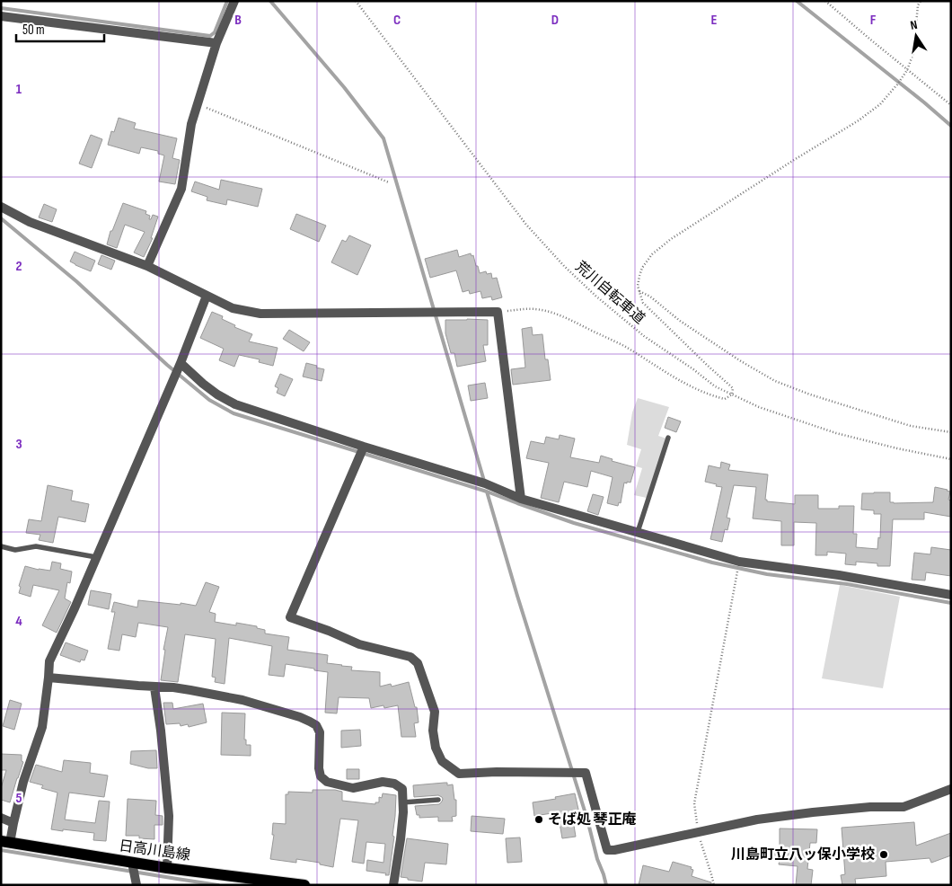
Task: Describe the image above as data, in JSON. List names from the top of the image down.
{
  "streets": {
    "main road": ["日高川島線"],
    "path": ["荒川自転車道"]
  },
  "places": ["そば処 琴正庵", "川島町立八ッ保小学校"],
  "scale_bar": "50 m",
  "north": "top",
  "grid": {
    "columns": [
      "B",
      "C",
      "D",
      "E",
      "F"
    ],
    "rows": [
      "1",
      "2",
      "3",
      "4",
      "5"
    ]
  }
}
